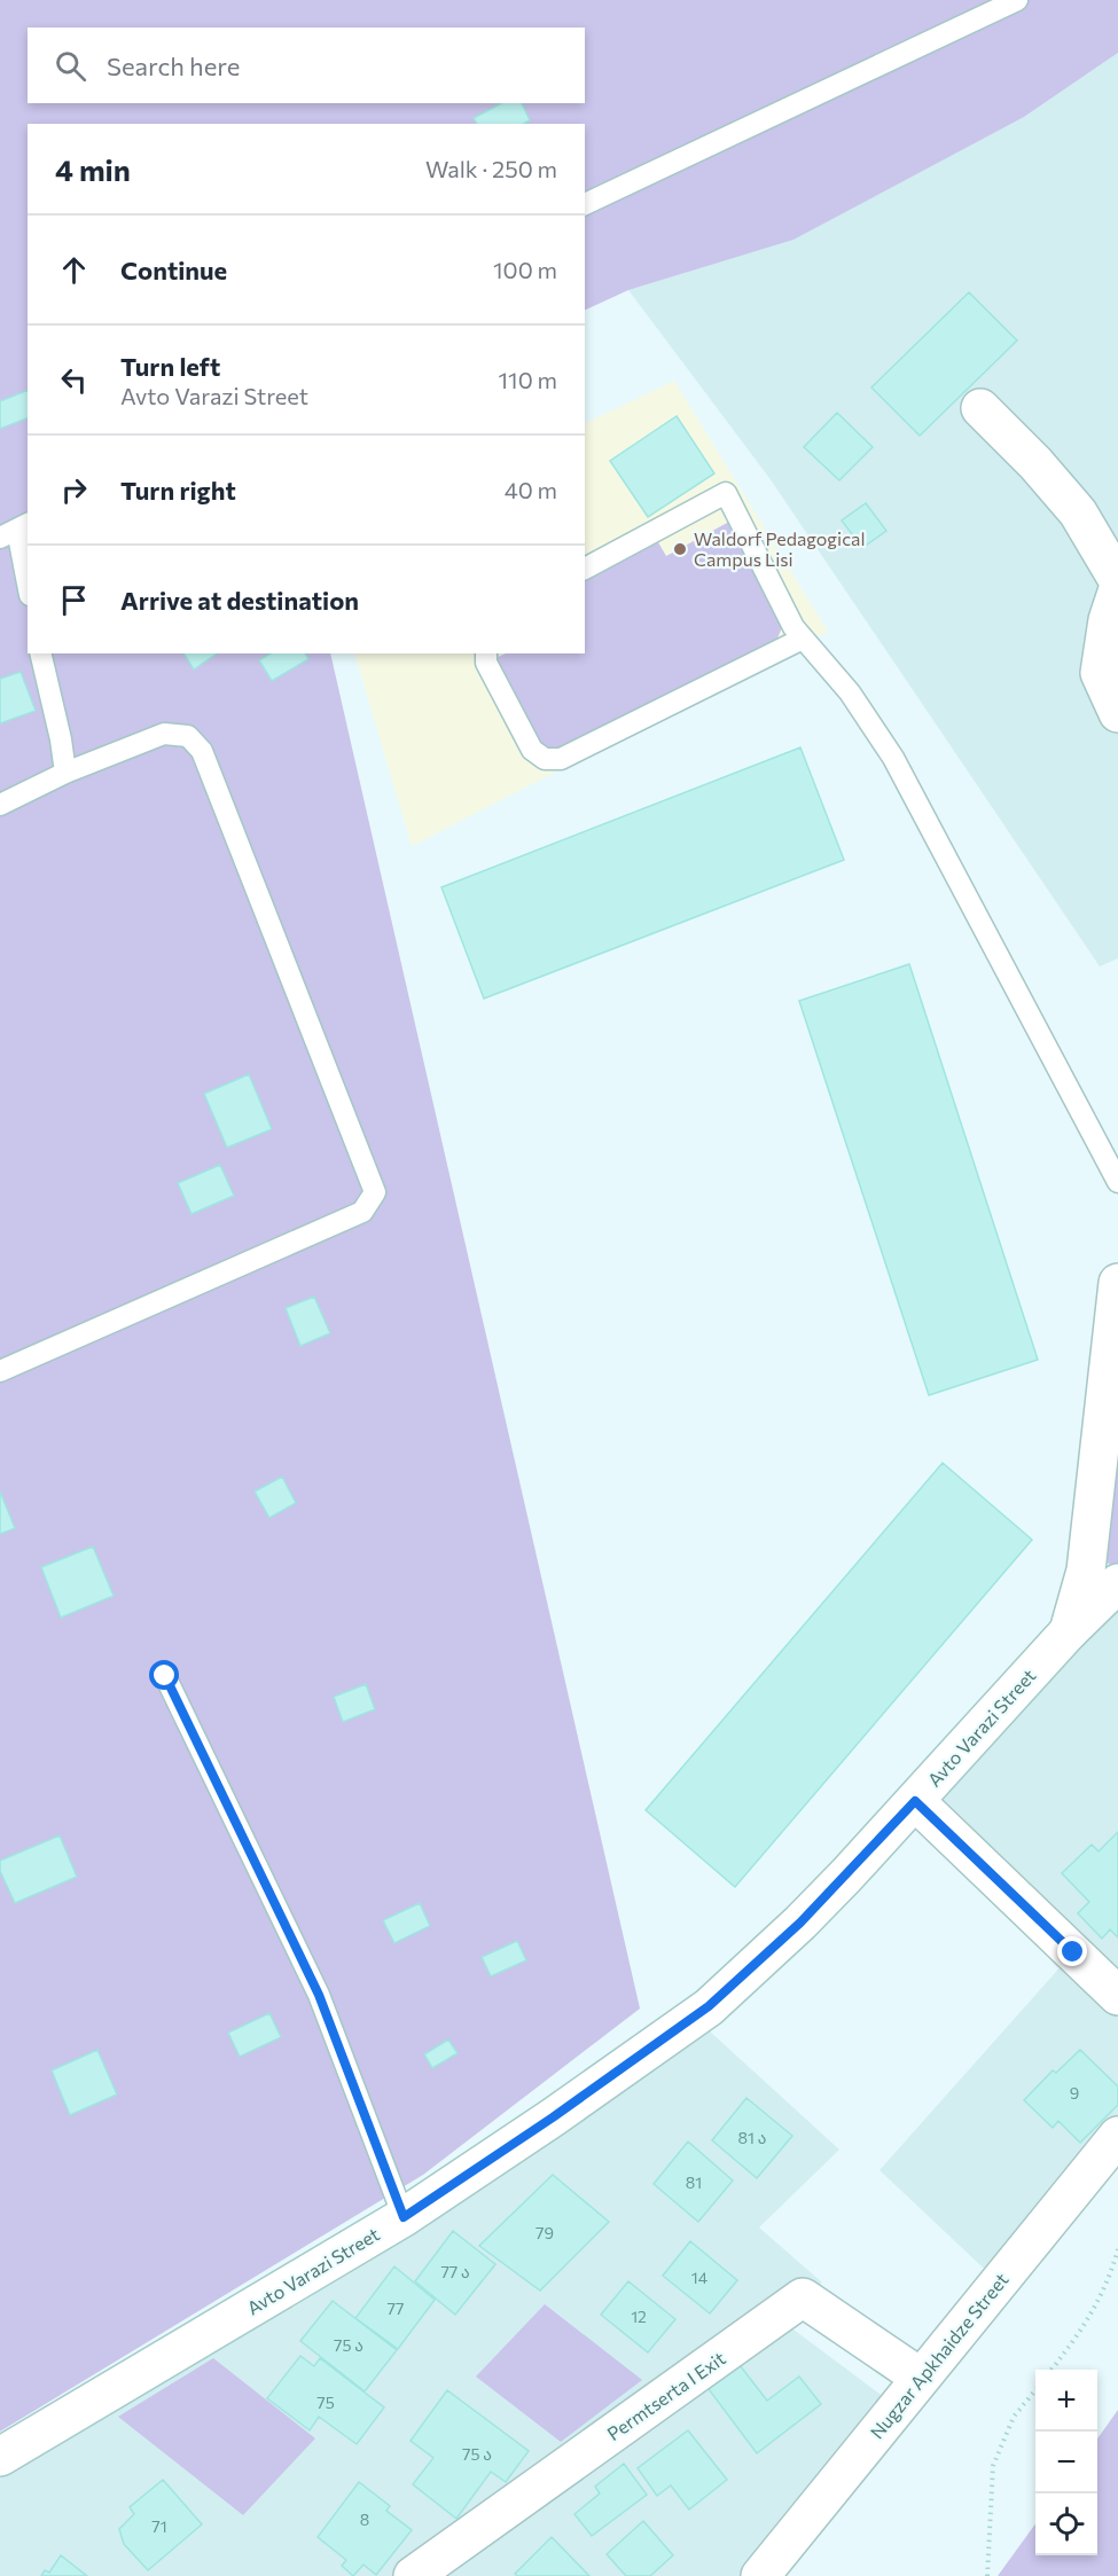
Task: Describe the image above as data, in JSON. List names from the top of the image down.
{
  "streets": {
    "street": ["Avto Varazi Street", "Nugzar Apkhaidze Street", "Permtserta I Exit"]
  },
  "crossings": [
    ["Nugzar Apkhaidze Street", "Permtserta I Exit"]
  ],
  "places": ["Waldorf Pedagogical Campus Lisi"],
  "house_numbers": [
    "9",
    "81 ა",
    "81",
    "79",
    "77 ა",
    "14",
    "77",
    "12",
    "75 ა",
    "75",
    "75 ა",
    "8",
    "71"
  ],
  "page": {
    "search": "Search here",
    "heading": ["4 min", "Walk · 250 m"],
    "list": [
      ["Continue", "100 m"],
      ["Turn left", "Avto Varazi Street", "110 m"],
      ["Turn right", "40 m"],
      "Arrive at destination"
    ],
    "map_buttons": ["+", "−"]
  }
}
